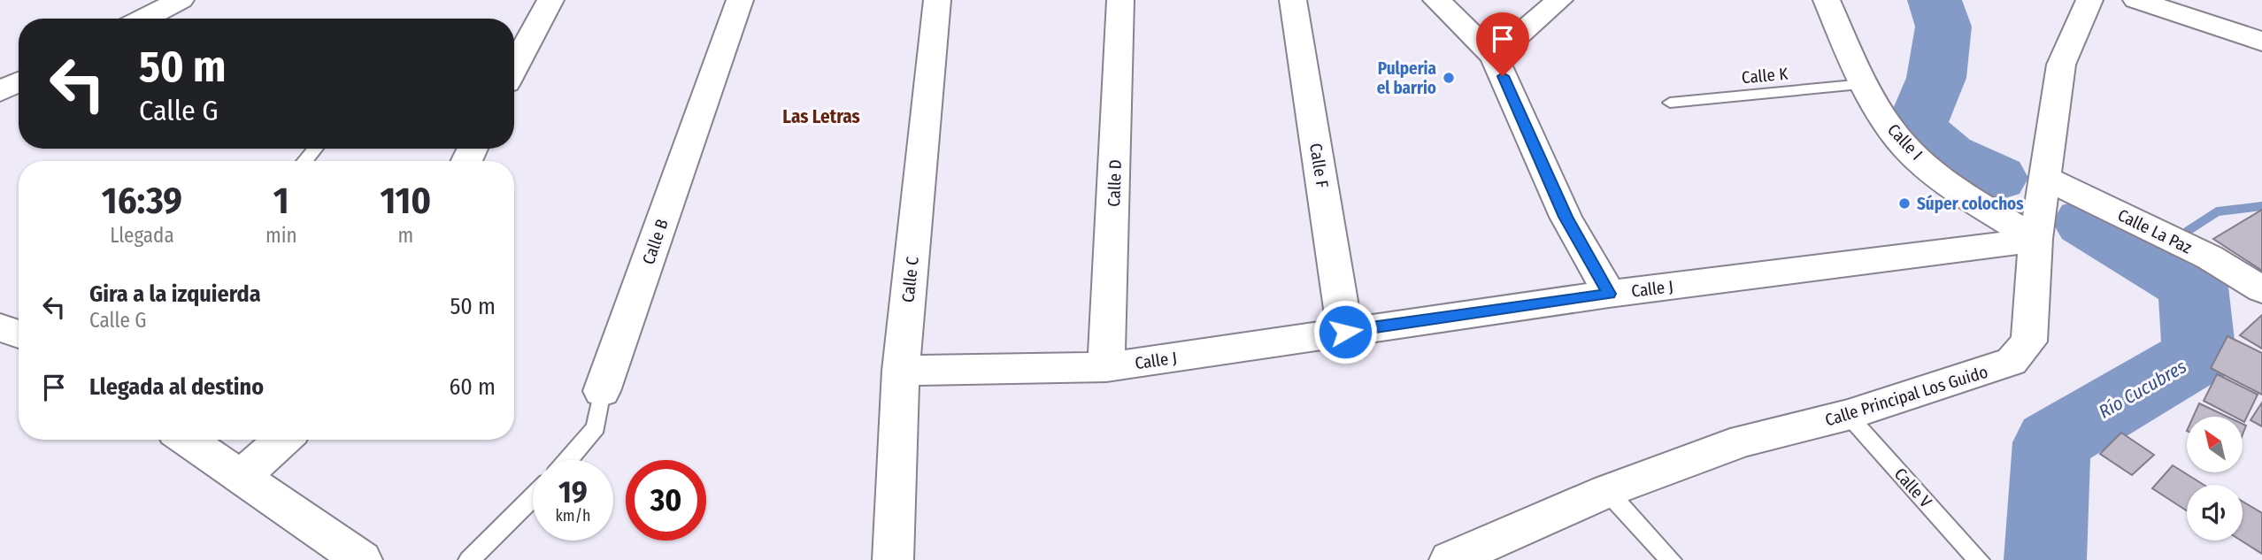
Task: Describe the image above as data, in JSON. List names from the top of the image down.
{
  "streets": {
    "street": [
      "Calle I",
      "Calle F",
      "Calle D",
      "Calle La Paz",
      "Calle B",
      "Calle C",
      "Calle J",
      "Calle Principal Los Guido"
    ],
    "lane": ["Calle K", "Calle V"]
  },
  "crossings": [
    ["Calle K", "Calle I"],
    ["Calle I", "Calle J"],
    ["Calle I", "Calle Principal Los Guido"],
    ["Calle F", "Calle J"],
    ["Calle D", "Calle J"],
    ["Calle La Paz", "Calle Principal Los Guido"],
    ["Calle C", "Calle J"],
    ["Calle J", "Calle Principal Los Guido"],
    ["Calle Principal Los Guido", "Calle V"]
  ],
  "districts": ["Las Letras"],
  "water": ["Río Cucubres"],
  "places": ["Pulperia el barrio", "Súper colochos"],
  "north": "top left",
  "page": {
    "turn": ["50 m", "Calle G"],
    "eta": [
      "16:39",
      "Llegada",
      "1",
      "min",
      "110",
      "m"
    ],
    "list": [
      {
        "name": "Gira a la izquierda",
        "note": "Calle G",
        "value": "50 m"
      },
      {
        "name": "Llegada al destino",
        "value": "60 m"
      }
    ],
    "speed": "19 km/h",
    "limit": "30"
  }
}
